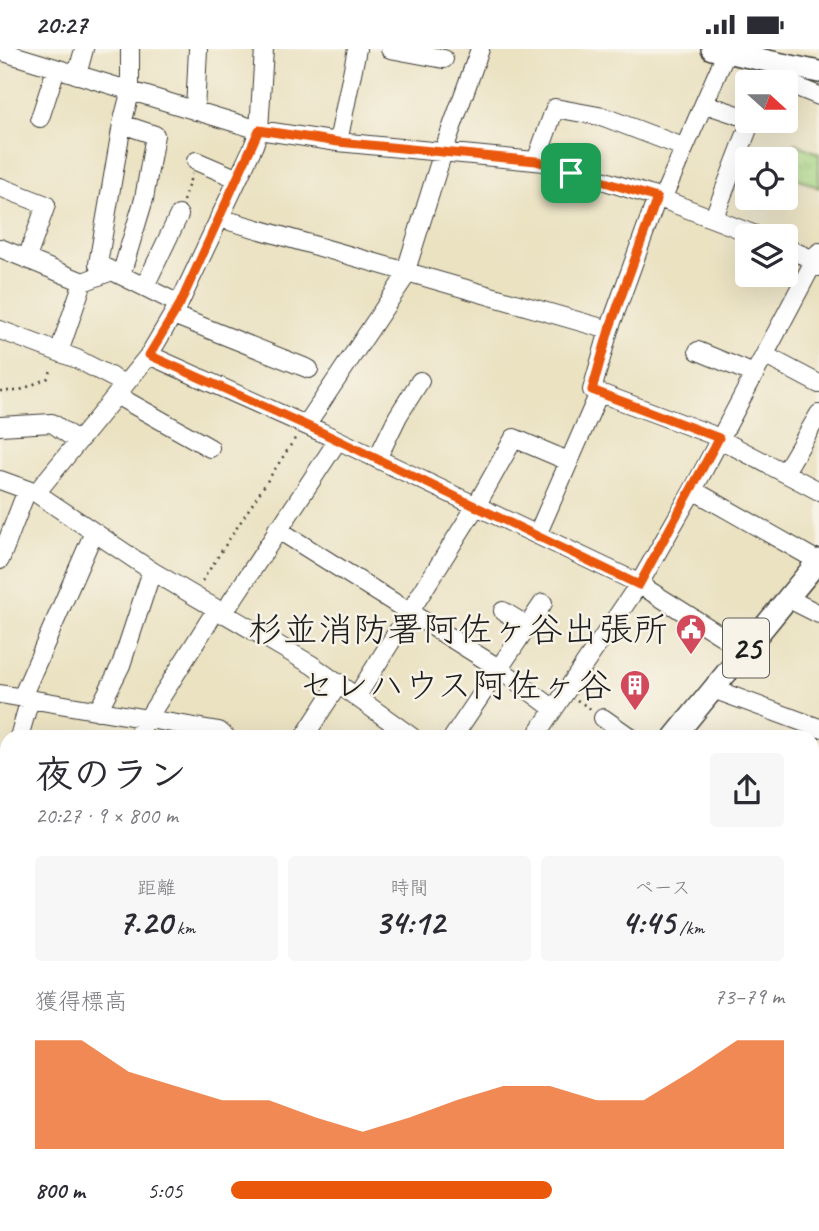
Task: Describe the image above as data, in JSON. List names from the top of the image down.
{
  "streets": {
    "main road": ["25"]
  },
  "places": {
    "public building": ["杉並消防署阿佐ヶ谷出張所"],
    "building": ["セレハウス阿佐ヶ谷"]
  },
  "north": "right",
  "page": {
    "status": "20:27",
    "heading": ["夜のラン", "20:27 · 9 × 800 m"],
    "stats": [
      ["距離", "7.20 km"],
      ["時間", "34:12"],
      ["ペース", "4:45 /km"]
    ],
    "chart": ["獲得標高", "73–79 m"],
    "list": [
      {
        "name": "800 m",
        "note": "5:05"
      }
    ]
  }
}
